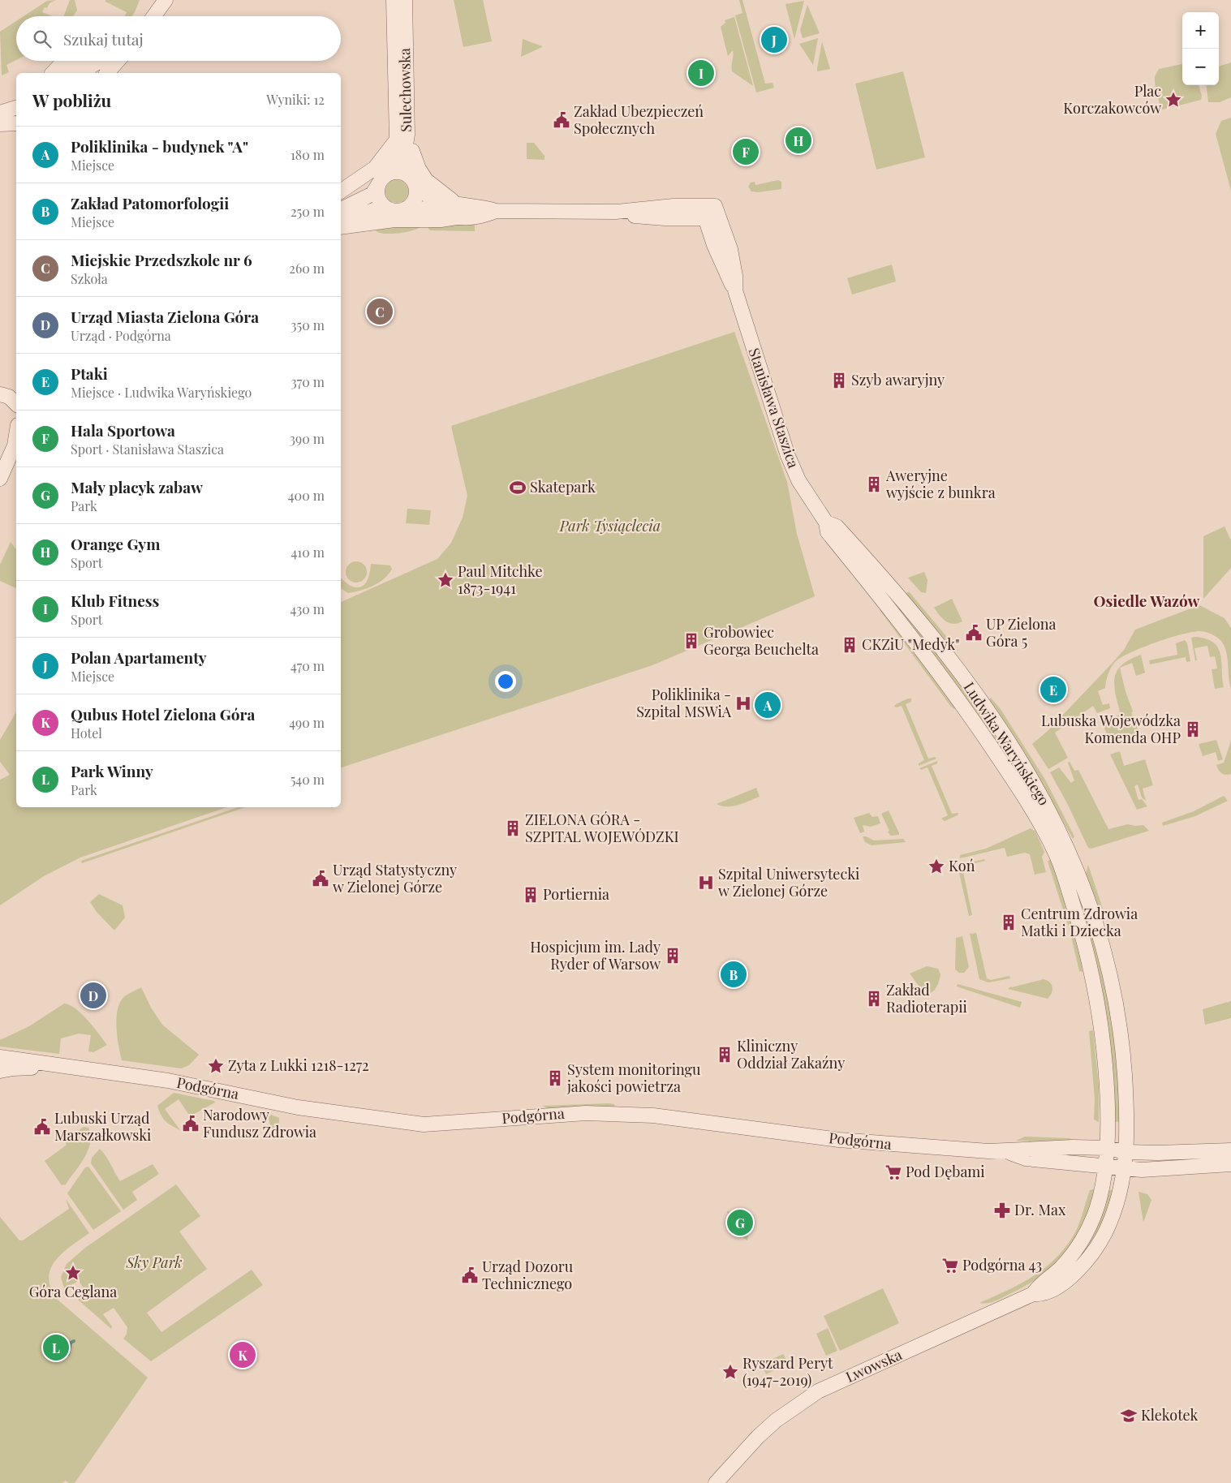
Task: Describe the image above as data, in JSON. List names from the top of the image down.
{
  "streets": {
    "street": [
      "Sulechowska",
      "Stanisława Staszica",
      "Ludwika Waryńskiego",
      "Podgórna",
      "Lwowska"
    ]
  },
  "crossings": [
    ["Stanisława Staszica", "Ludwika Waryńskiego"],
    ["Ludwika Waryńskiego", "Podgórna"],
    ["Ludwika Waryńskiego", "Lwowska"],
    ["Podgórna", "Lwowska"]
  ],
  "districts": ["Osiedle Wazów"],
  "parks": ["Park Tysiąclecia", "Sky Park"],
  "places": {
    "place": [
      "Plac Korczakowców",
      "Paul Mitchke 1873-1941",
      "Koń",
      "Zyta z Lukki 1218-1272",
      "Góra Ceglana",
      "Ryszard Peryt (1947-2019)"
    ],
    "public building": [
      "Zakład Ubezpieczeń Społecznych",
      "UP Zielona Góra 5",
      "Urząd Statystyczny w Zielonej Górze",
      "Narodowy Fundusz Zdrowia",
      "Lubuski Urząd Marszałkowski",
      "Urząd Dozoru Technicznego"
    ],
    "building": [
      "Szyb awaryjny",
      "Aweryjne wyjście z bunkra",
      "Grobowiec Georga Beuchelta",
      "CKZiU \"Medyk\"",
      "Lubuska Wojewódzka Komenda OHP",
      "ZIELONA GÓRA - SZPITAL WOJEWÓDZKI",
      "Portiernia",
      "Centrum Zdrowia Matki i Dziecka",
      "Hospicjum im. Lady Ryder of Warsow",
      "Zakład Radioterapii",
      "Kliniczny Oddział Zakaźny",
      "System monitoringu jakości powietrza"
    ],
    "sports": ["Skatepark"],
    "hospital": ["Poliklinika - Szpital MSWiA", "Szpital Uniwersytecki w Zielonej Górze"],
    "supermarket": ["Pod Dębami", "Podgórna 43"],
    "pharmacy": ["Dr. Max"],
    "school or university": ["Klekotek"]
  },
  "page": {
    "map_buttons": ["+", "−"],
    "search": "Szukaj tutaj",
    "pins": [
      "J",
      "I",
      "H",
      "F",
      "C",
      "E",
      "A",
      "B",
      "D",
      "G",
      "L",
      "K"
    ],
    "heading": ["W pobliżu", "Wyniki: 12"],
    "list": [
      {
        "mark": "A",
        "name": "Poliklinika - budynek \"A\"",
        "note": "Miejsce",
        "value": "180 m"
      },
      {
        "mark": "B",
        "name": "Zakład Patomorfologii",
        "note": "Miejsce",
        "value": "250 m"
      },
      {
        "mark": "C",
        "name": "Miejskie Przedszkole nr 6",
        "note": "Szkoła",
        "value": "260 m"
      },
      {
        "mark": "D",
        "name": "Urząd Miasta Zielona Góra",
        "note": "Urząd · Podgórna",
        "value": "350 m"
      },
      {
        "mark": "E",
        "name": "Ptaki",
        "note": "Miejsce · Ludwika Waryńskiego",
        "value": "370 m"
      },
      {
        "mark": "F",
        "name": "Hala Sportowa",
        "note": "Sport · Stanisława Staszica",
        "value": "390 m"
      },
      {
        "mark": "G",
        "name": "Mały placyk zabaw",
        "note": "Park",
        "value": "400 m"
      },
      {
        "mark": "H",
        "name": "Orange Gym",
        "note": "Sport",
        "value": "410 m"
      },
      {
        "mark": "I",
        "name": "Klub Fitness",
        "note": "Sport",
        "value": "430 m"
      },
      {
        "mark": "J",
        "name": "Polan Apartamenty",
        "note": "Miejsce",
        "value": "470 m"
      },
      {
        "mark": "K",
        "name": "Qubus Hotel Zielona Góra",
        "note": "Hotel",
        "value": "490 m"
      },
      {
        "mark": "L",
        "name": "Park Winny",
        "note": "Park",
        "value": "540 m"
      }
    ]
  }
}
